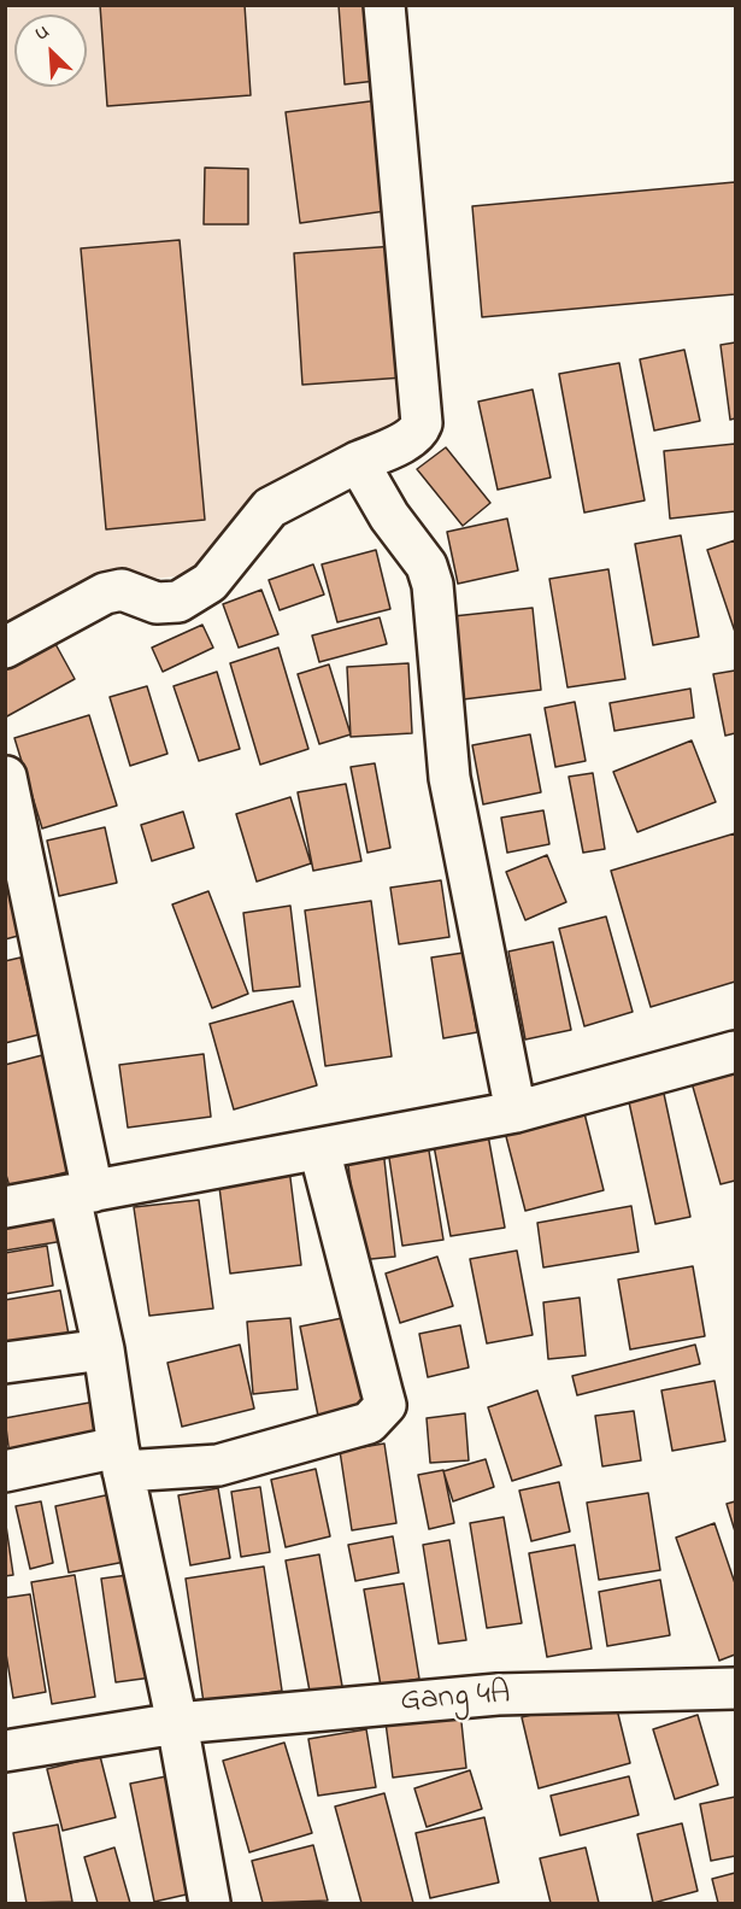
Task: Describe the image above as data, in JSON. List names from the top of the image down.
{
  "streets": {
    "street": ["Gang 4A"]
  },
  "north": "top left"
}
